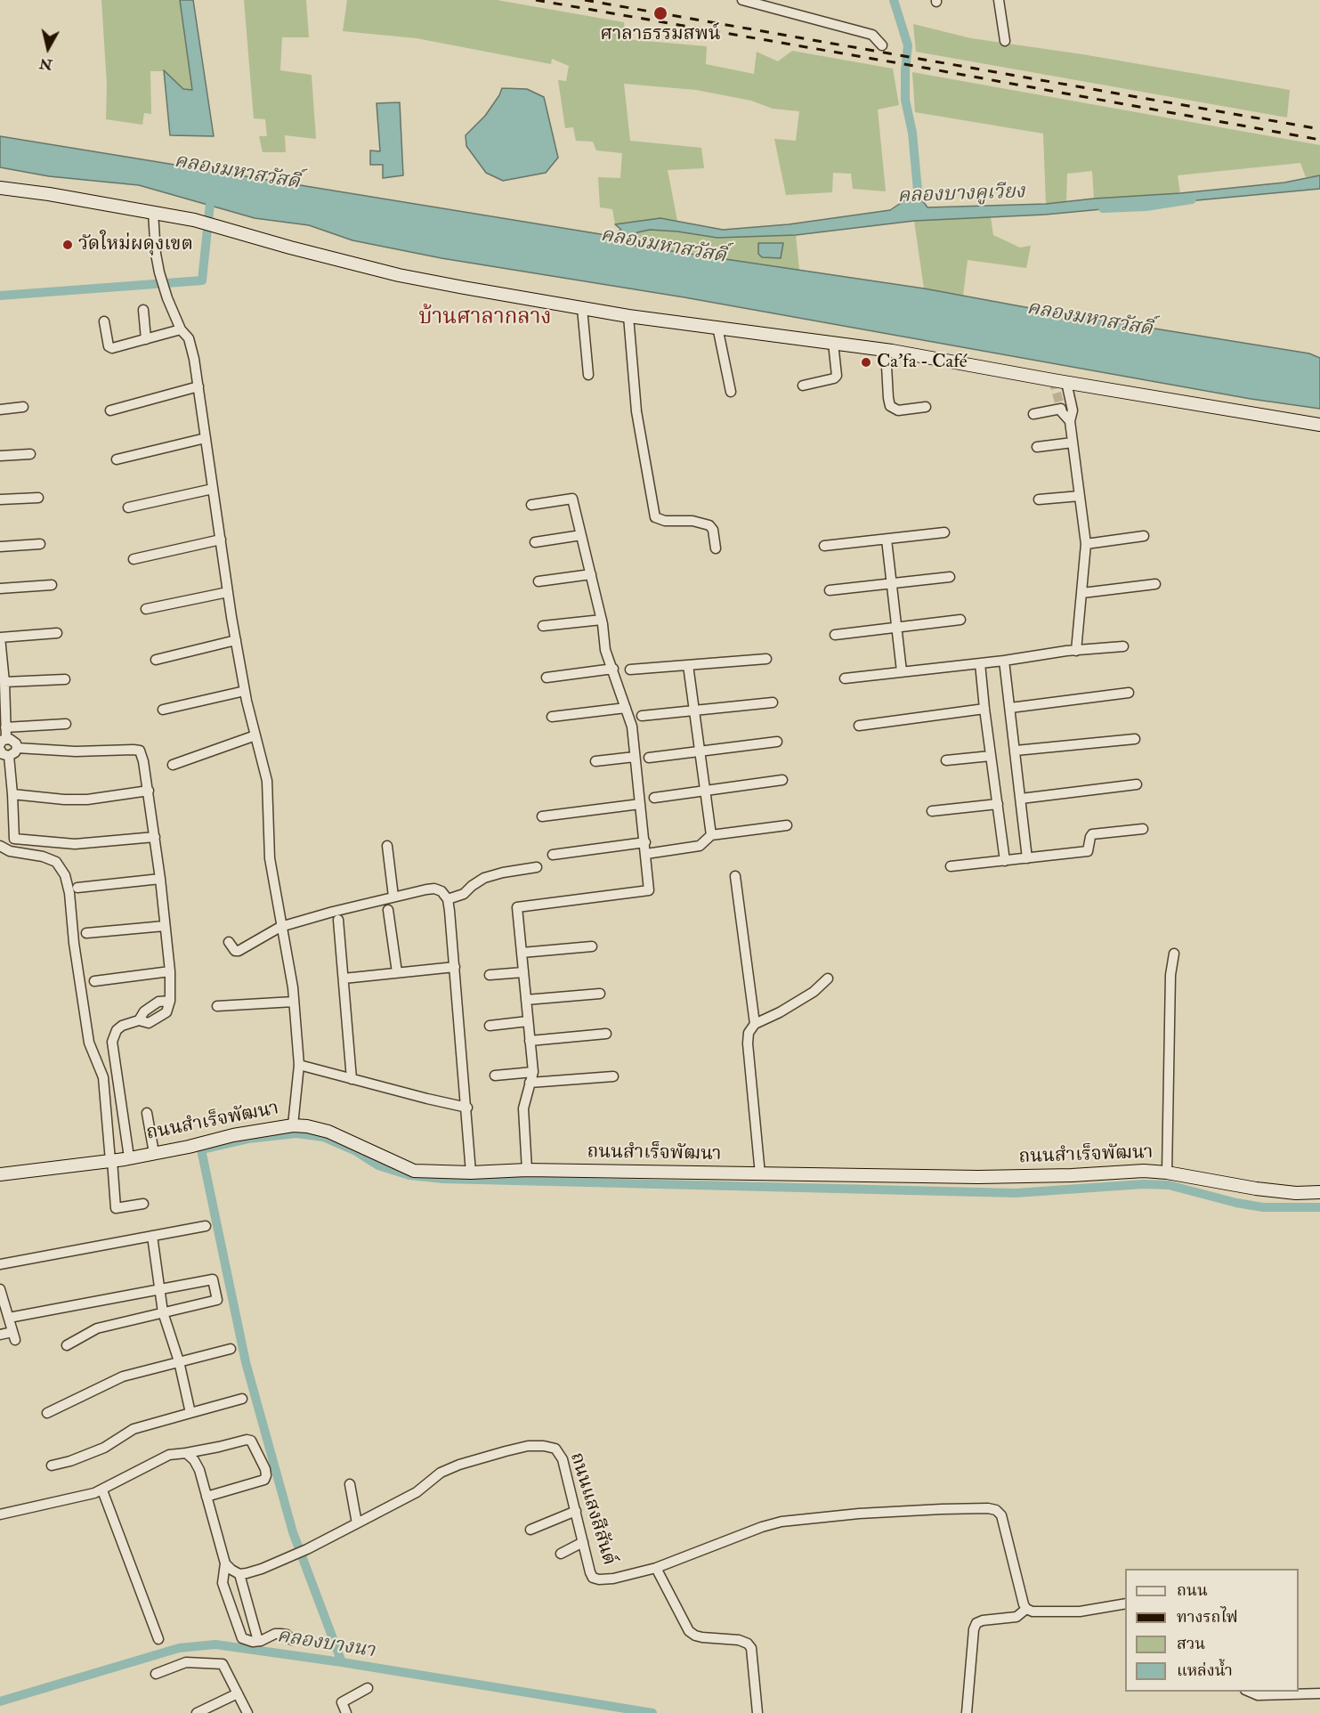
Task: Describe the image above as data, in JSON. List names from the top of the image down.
{
  "streets": {
    "street": ["ถนนสำเร็จพัฒนา", "ถนนแสงสีสันต์"]
  },
  "districts": ["บ้านศาลากลาง"],
  "water": ["คลองมหาสวัสดิ์", "คลองบางคูเวียง", "คลองบางนา"],
  "places": ["ศาลาธรรมสพน์", "วัดใหม่ผดุงเขต", "Ca’fa - Café"],
  "legend": [
    "ถนน",
    "ทางรถไฟ",
    "สวน",
    "แหล่งน้ำ"
  ],
  "north": "bottom"
}
